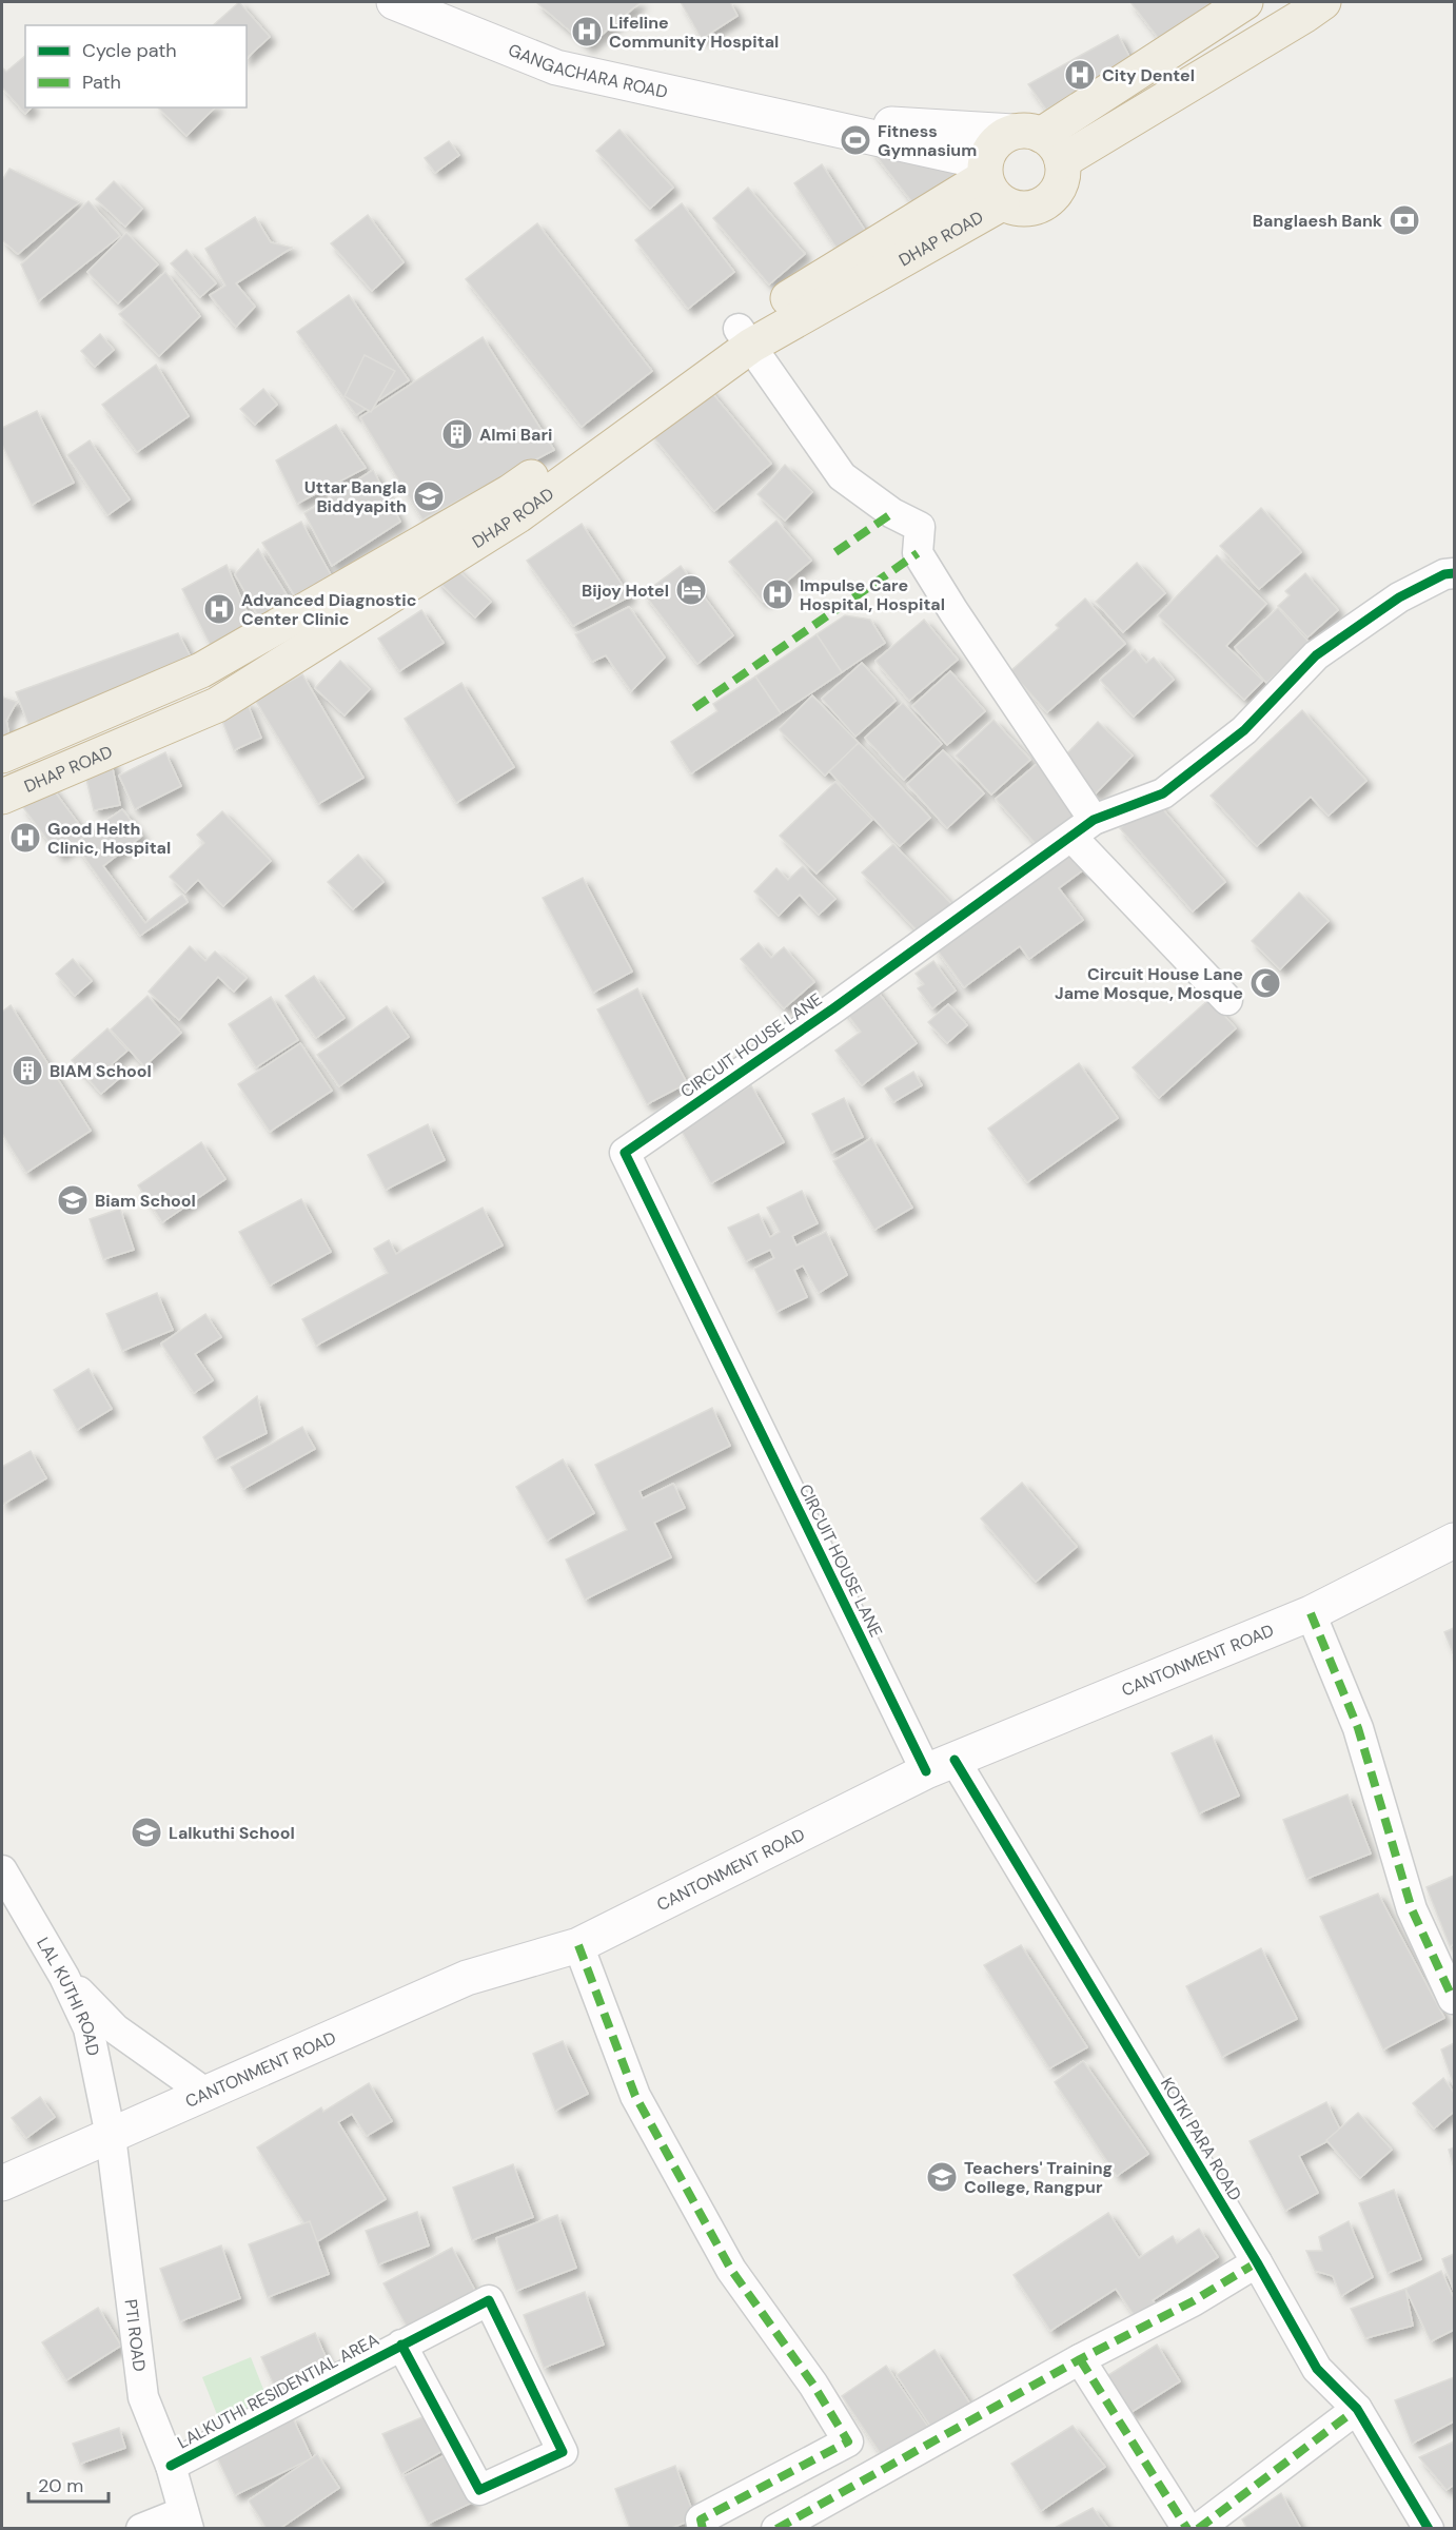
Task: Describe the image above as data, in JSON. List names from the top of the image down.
{
  "streets": {
    "highway": ["DHAP ROAD"],
    "main road": ["GANGACHARA ROAD", "CANTONMENT ROAD"],
    "street": [
      "CIRCUIT HOUSE LANE",
      "LAL KUTHI ROAD",
      "KOTKI PARA ROAD",
      "PTI ROAD",
      "LALKUTHI RESIDENTIAL AREA"
    ]
  },
  "crossings": [
    ["GANGACHARA ROAD", "DHAP ROAD"],
    ["CIRCUIT HOUSE LANE", "CANTONMENT ROAD"],
    ["CIRCUIT HOUSE LANE", "KOTKI PARA ROAD"],
    ["CANTONMENT ROAD", "LAL KUTHI ROAD"],
    ["CANTONMENT ROAD", "KOTKI PARA ROAD"],
    ["CANTONMENT ROAD", "PTI ROAD"],
    ["LAL KUTHI ROAD", "PTI ROAD"],
    ["PTI ROAD", "LALKUTHI RESIDENTIAL AREA"]
  ],
  "places": {
    "hospital": [
      "Lifeline Community Hospital",
      "City Dentel",
      "Impulse Care Hospital, Hospital",
      "Advanced Diagnostic Center Clinic",
      "Good Helth Clinic, Hospital"
    ],
    "sports": ["Fitness Gymnasium"],
    "bank": ["Banglaesh Bank"],
    "building": ["Almi Bari", "BIAM School"],
    "school or university": [
      "Uttar Bangla Biddyapith",
      "Biam School",
      "Lalkuthi School",
      "Teachers' Training College, Rangpur"
    ],
    "hotel": ["Bijoy Hotel"],
    "mosque": ["Circuit House Lane Jame Mosque, Mosque"]
  },
  "legend": ["Cycle path", "Path"],
  "scale_bar": "20 m"
}
